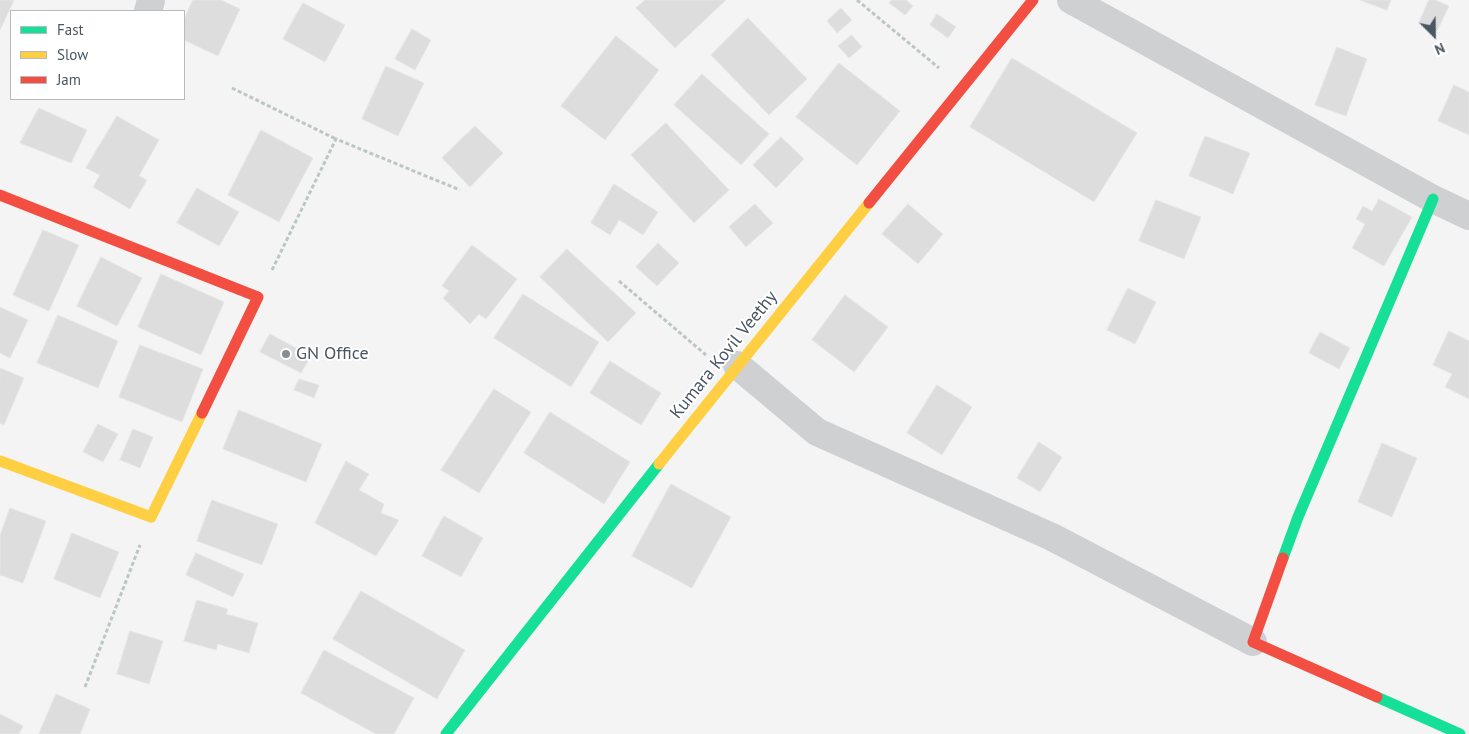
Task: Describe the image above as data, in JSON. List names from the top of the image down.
{
  "streets": {
    "street": ["Kumara Kovil Veethy"]
  },
  "places": ["GN Office"],
  "legend": ["Fast", "Slow", "Jam"],
  "north": "bottom right"
}
